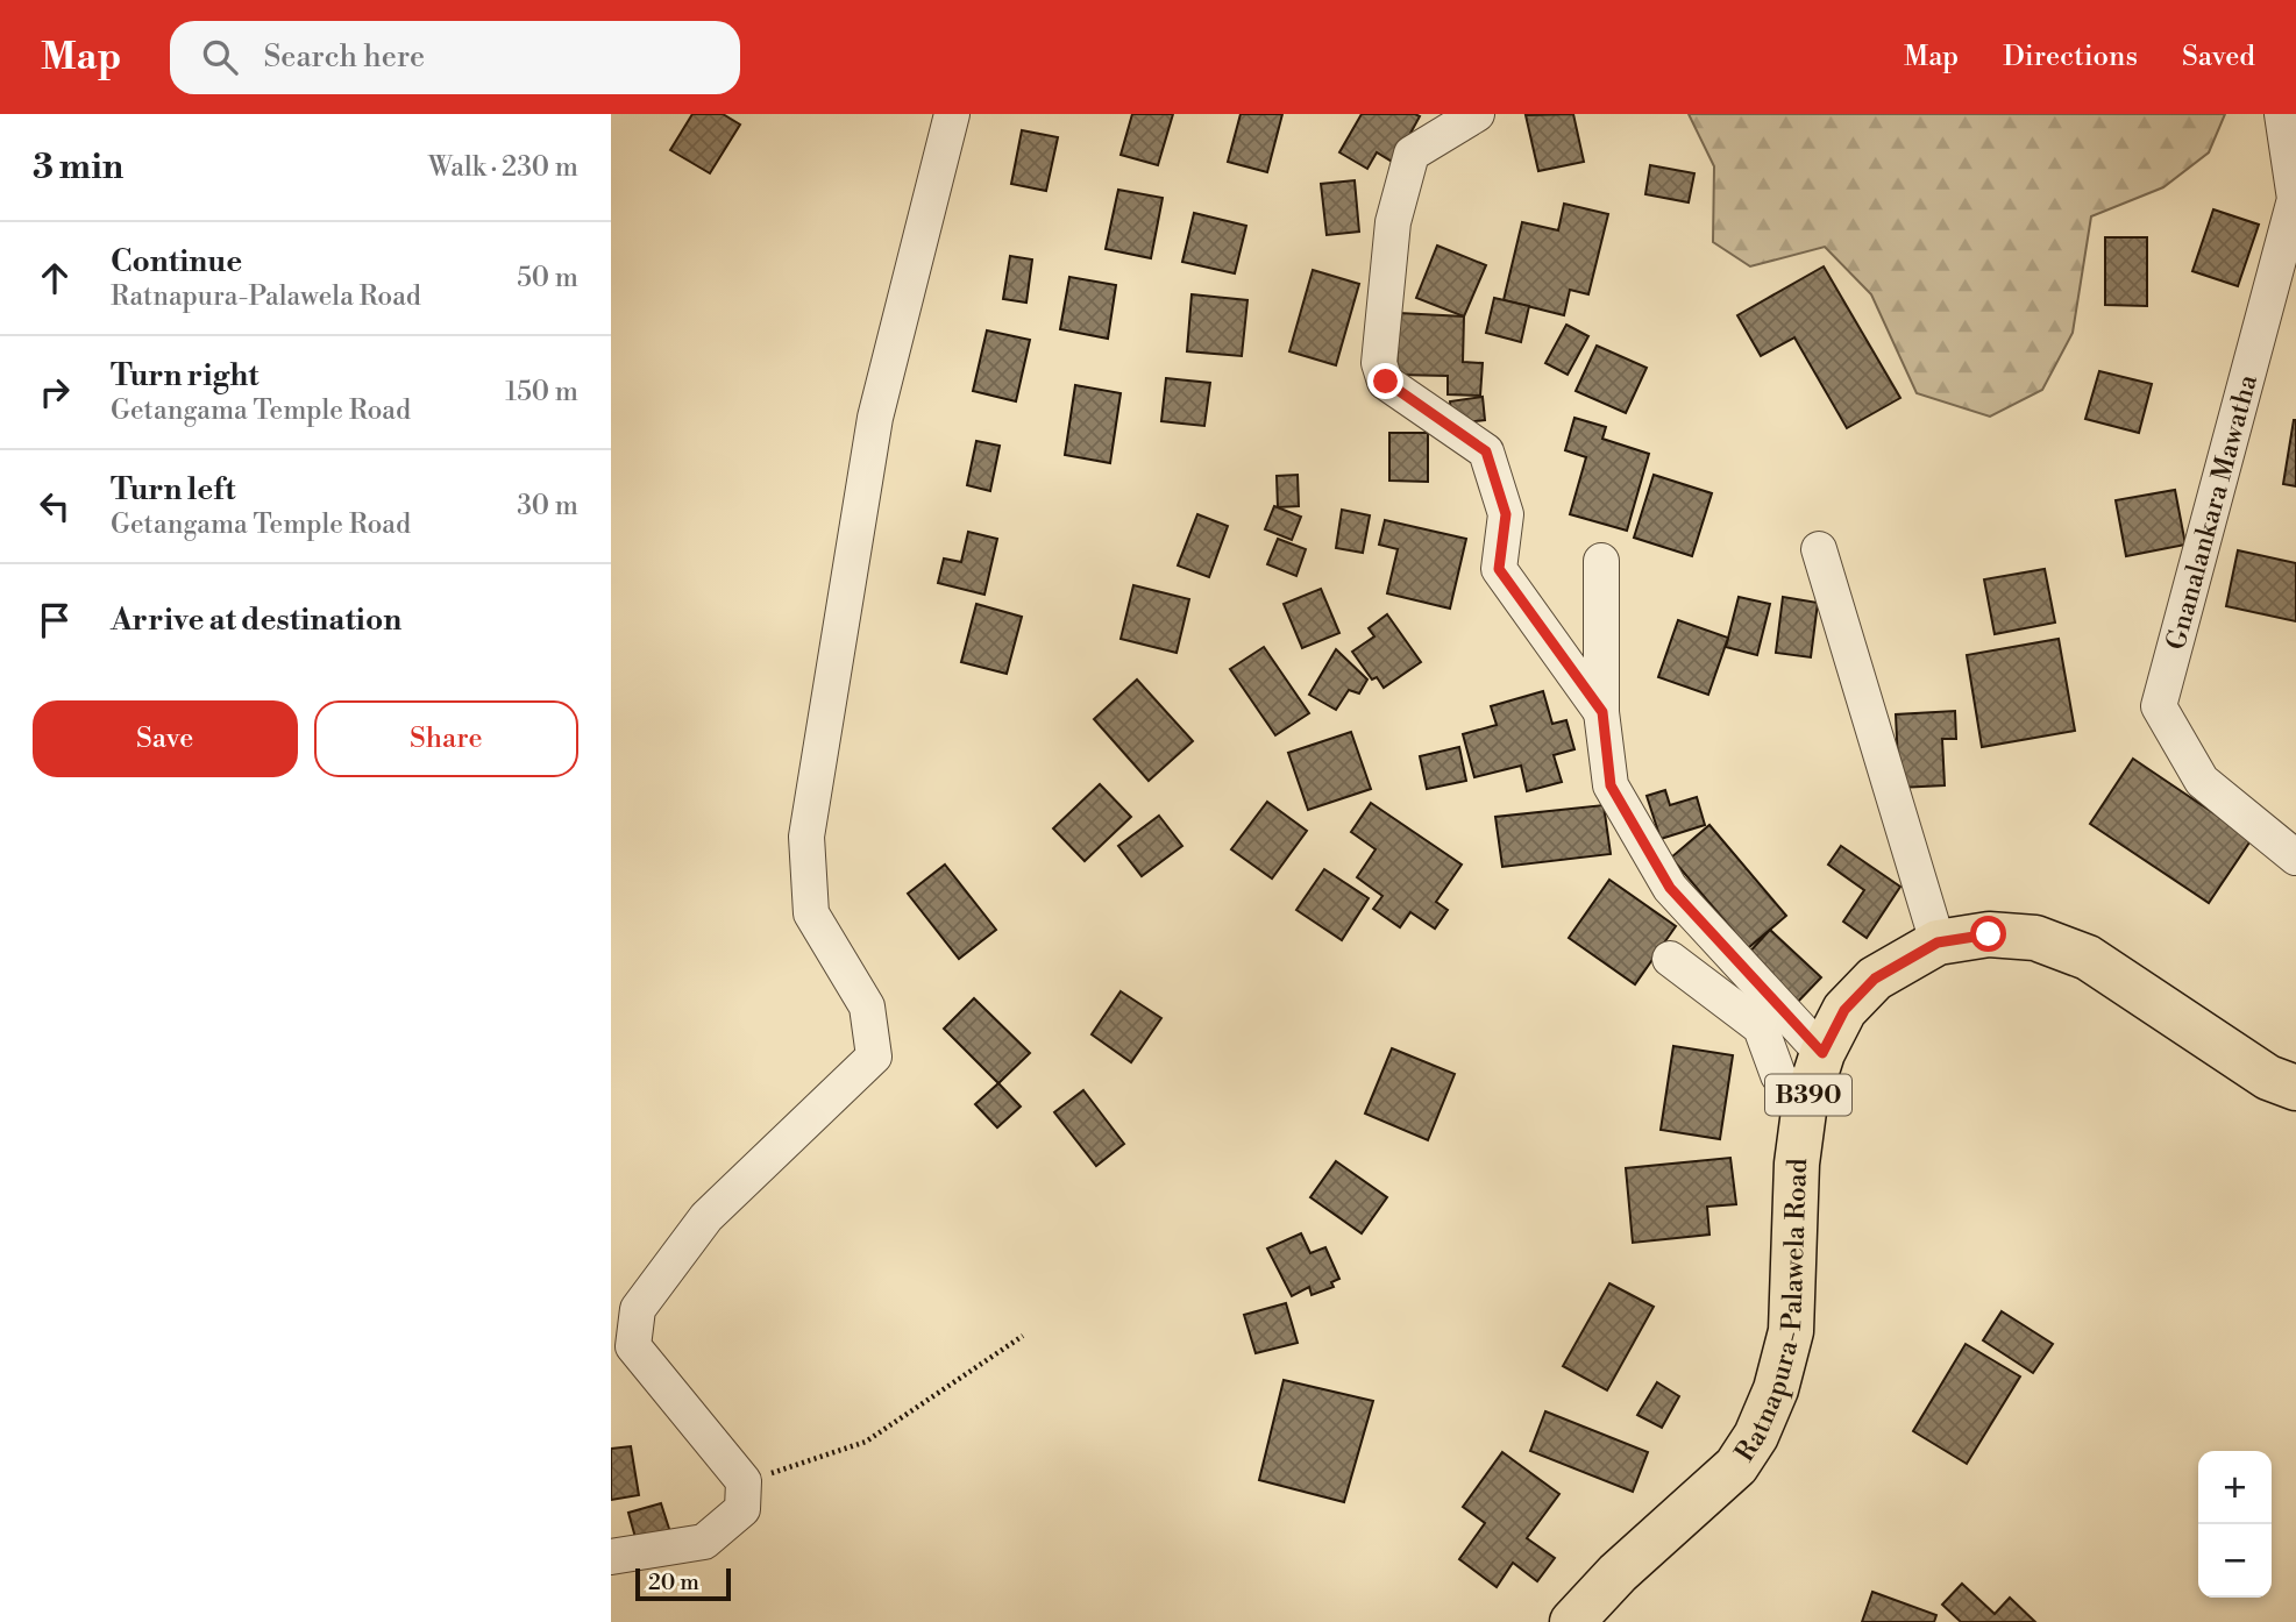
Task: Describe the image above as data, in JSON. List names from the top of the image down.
{
  "streets": {
    "main road": ["B390", "Ratnapura-Palawela Road"],
    "street": ["Gnanalankara Mawatha"]
  },
  "scale_bar": "20 m",
  "page": {
    "header": "Map",
    "search": "Search here",
    "nav": ["Map", "Directions", "Saved"],
    "heading": ["3 min", "Walk · 230 m"],
    "list": [
      ["Continue", "Ratnapura-Palawela Road", "50 m"],
      ["Turn right", "Getangama Temple Road", "150 m"],
      ["Turn left", "Getangama Temple Road", "30 m"],
      "Arrive at destination"
    ],
    "buttons": ["Save", "Share"],
    "map_buttons": ["+", "−"],
    "scale": "20 m"
  }
}
